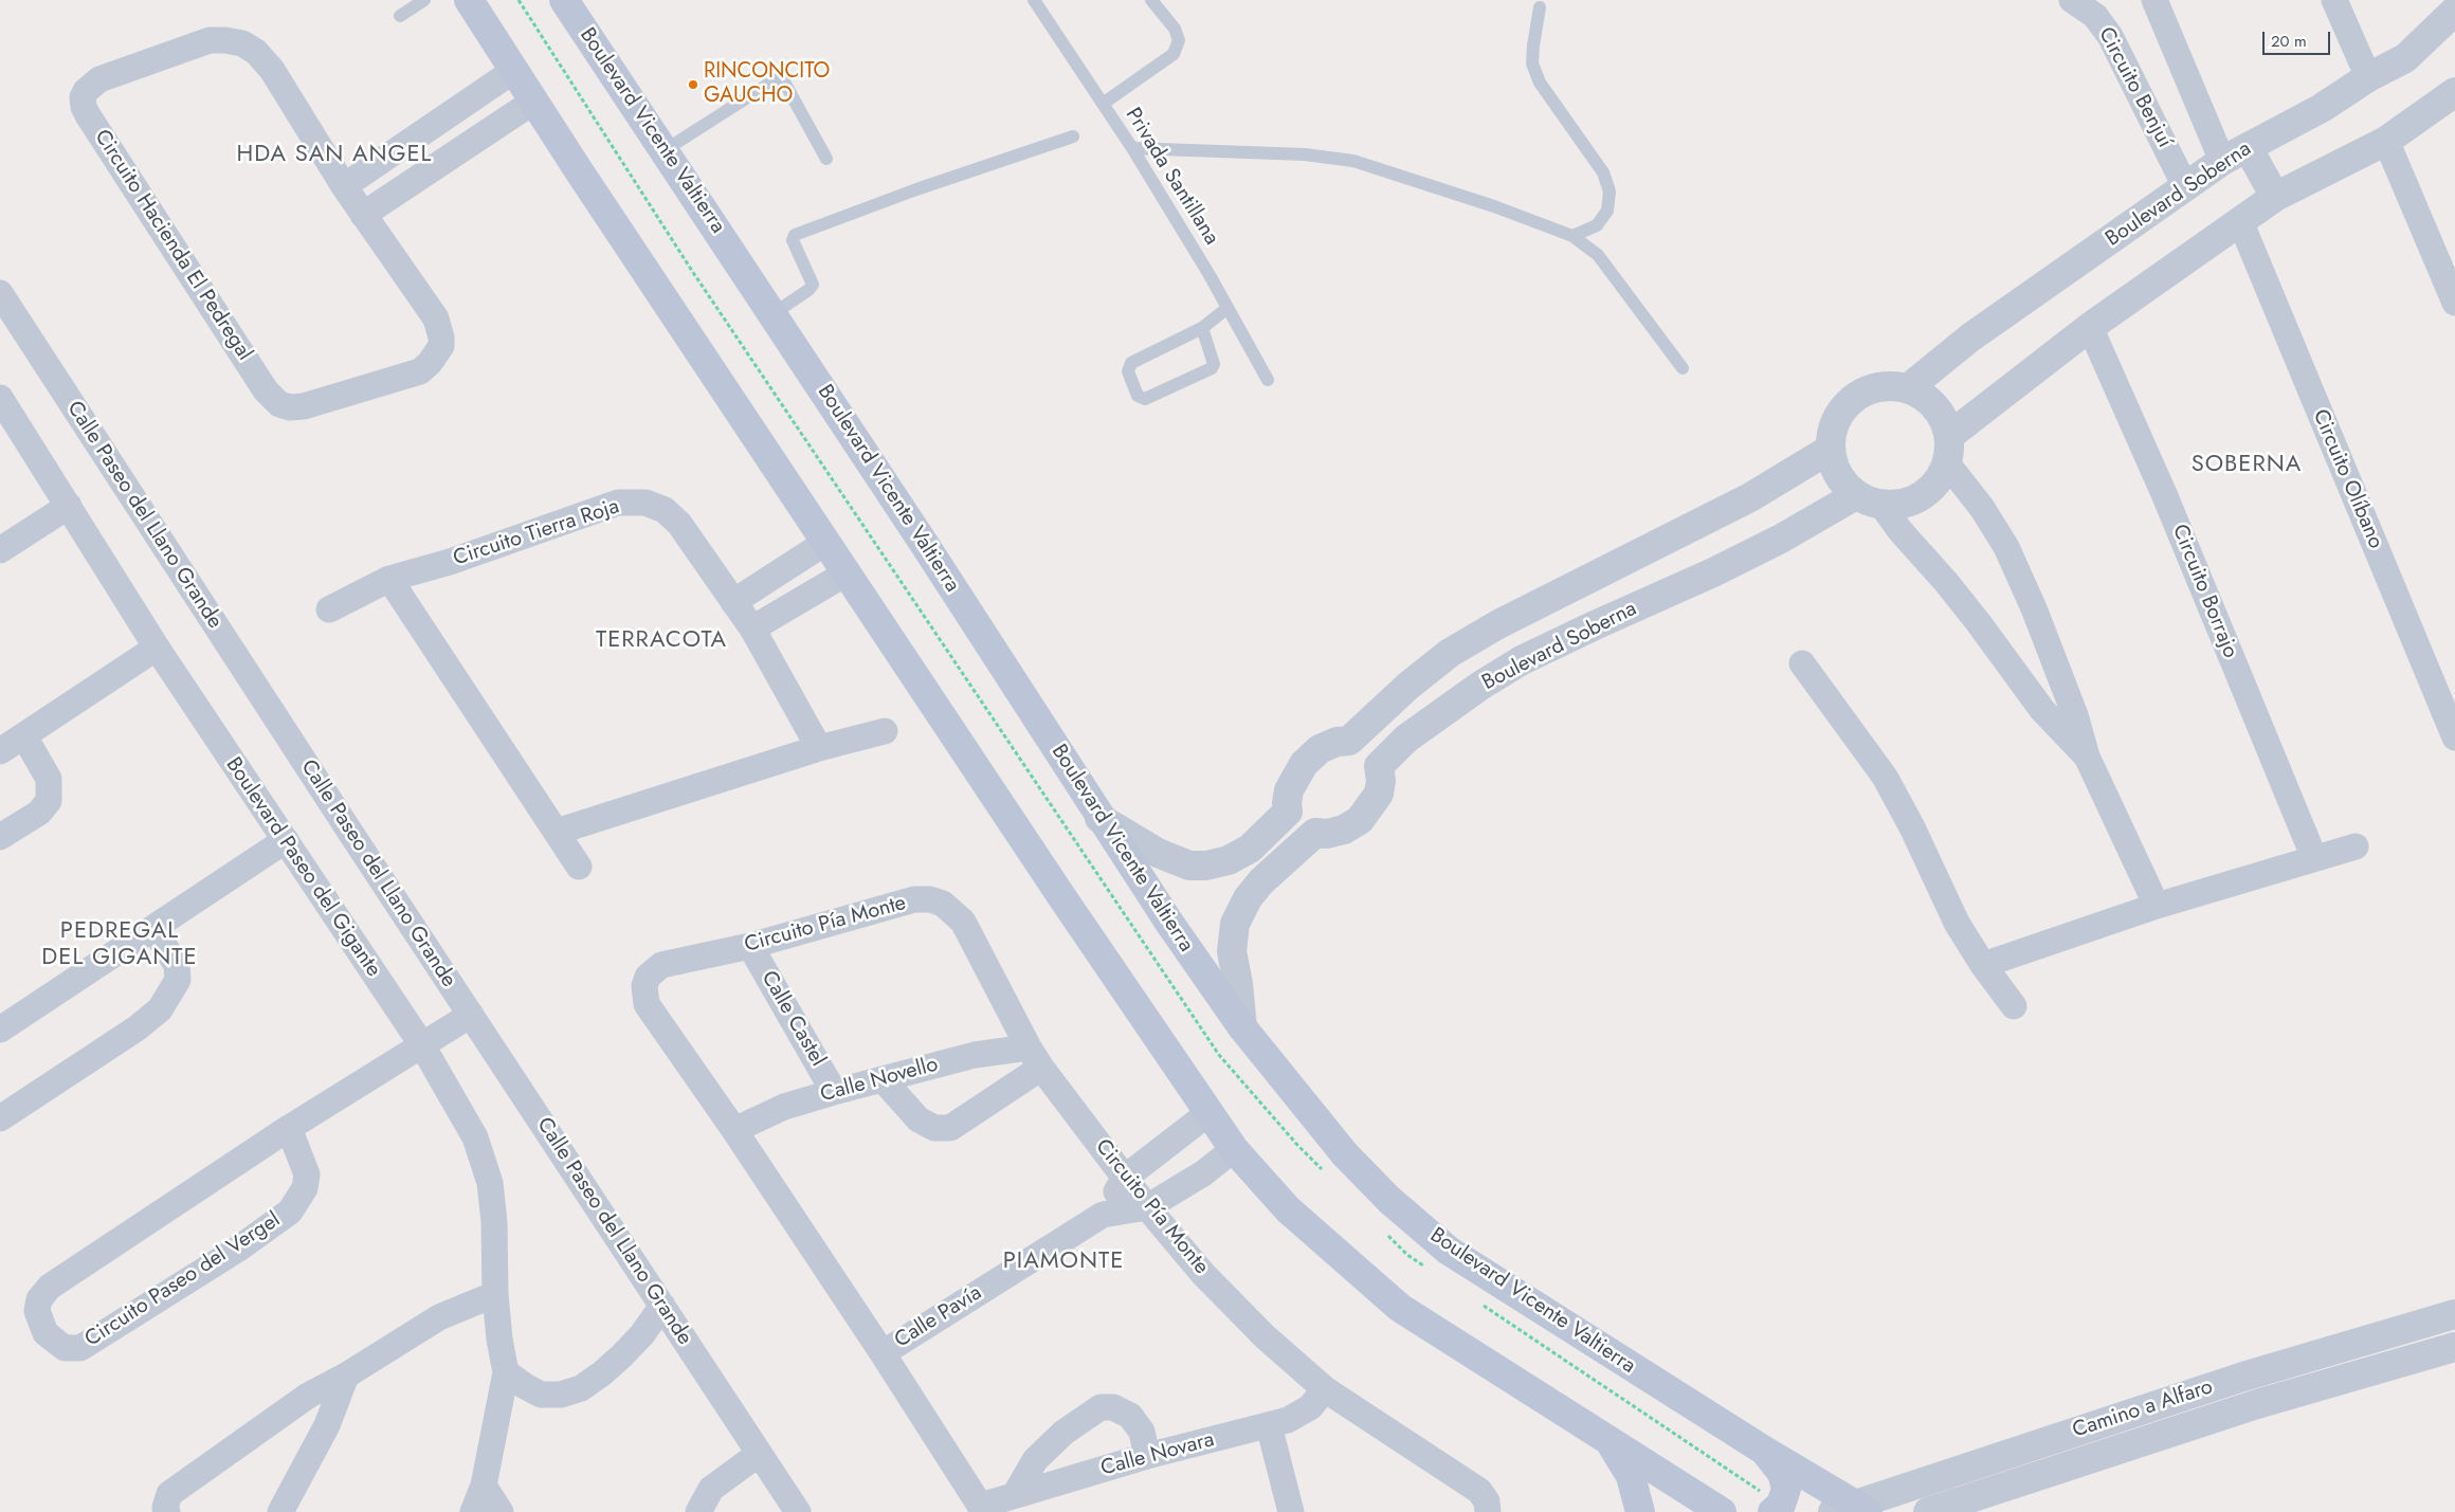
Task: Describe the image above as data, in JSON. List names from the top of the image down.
{
  "streets": {
    "main road": ["Boulevard Vicente Valtierra"],
    "street": [
      "Circuito Benjuí",
      "Boulevard Soberna",
      "Circuito Hacienda El Pedregal",
      "Circuito Olíbano",
      "Calle Paseo del Llano Grande",
      "Circuito Tierra Roja",
      "Circuito Borrajo",
      "Boulevard Paseo del Gigante",
      "Circuito Pía Monte",
      "Calle Castel",
      "Calle Novello",
      "Circuito Paseo del Vergel",
      "Calle Pavía",
      "Camino a Alfaro",
      "Calle Novara"
    ],
    "lane": ["Privada Santillana"]
  },
  "crossings": [
    ["Circuito Benjuí", "Boulevard Soberna"],
    ["Boulevard Vicente Valtierra", "Camino a Alfaro"],
    ["Calle Paseo del Llano Grande", "Circuito Paseo del Vergel"],
    ["Boulevard Paseo del Gigante", "Circuito Paseo del Vergel"],
    ["Circuito Pía Monte", "Calle Castel"],
    ["Circuito Pía Monte", "Calle Novello"],
    ["Circuito Pía Monte", "Calle Pavía"],
    ["Circuito Pía Monte", "Calle Novara"],
    ["Calle Castel", "Calle Novello"]
  ],
  "districts": [
    "HDA SAN ANGEL",
    "SOBERNA",
    "TERRACOTA",
    "PEDREGAL DEL GIGANTE",
    "PIAMONTE"
  ],
  "places": ["RINCONCITO GAUCHO"],
  "scale_bar": "20 m"
}
